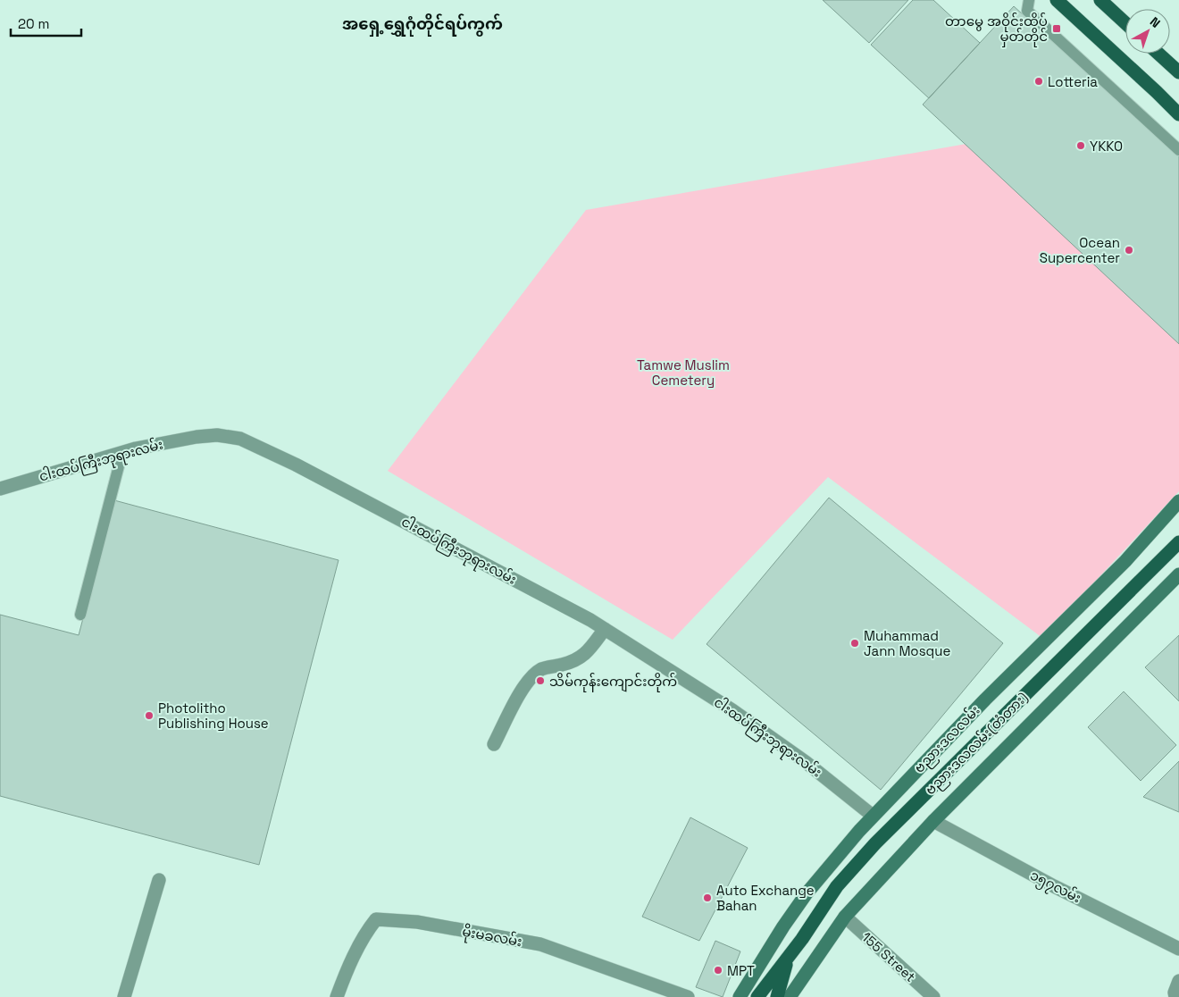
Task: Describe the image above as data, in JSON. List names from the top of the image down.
{
  "streets": {
    "main road": ["ဗညားဒလလမ်း", "ဗညားဒလလမ်း(တံတား)"],
    "street": [
      "ငါးထပ်ကြီးဘုရားလမ်း",
      "၁၅၇လမ်း",
      "မိုးမခလမ်း",
      "155 Street"
    ]
  },
  "crossings": [
    ["ငါးထပ်ကြီးဘုရားလမ်း", "ဗညားဒလလမ်း"]
  ],
  "districts": ["အရှေ့ရွှေဂုံတိုင်ရပ်ကွက်"],
  "parks": ["Tamwe Muslim Cemetery"],
  "places": {
    "transit": ["တာမွေ အဝိုင်းထိပ် မှတ်တိုင်"],
    "other": [
      "Lotteria",
      "YKKO",
      "Ocean Supercenter",
      "Muhammad Jann Mosque",
      "သိမ်ကုန်းကျောင်းတိုက်",
      "Photolitho Publishing House",
      "Auto Exchange Bahan",
      "MPT"
    ]
  },
  "scale_bar": "20 m",
  "north": "top right"
}
